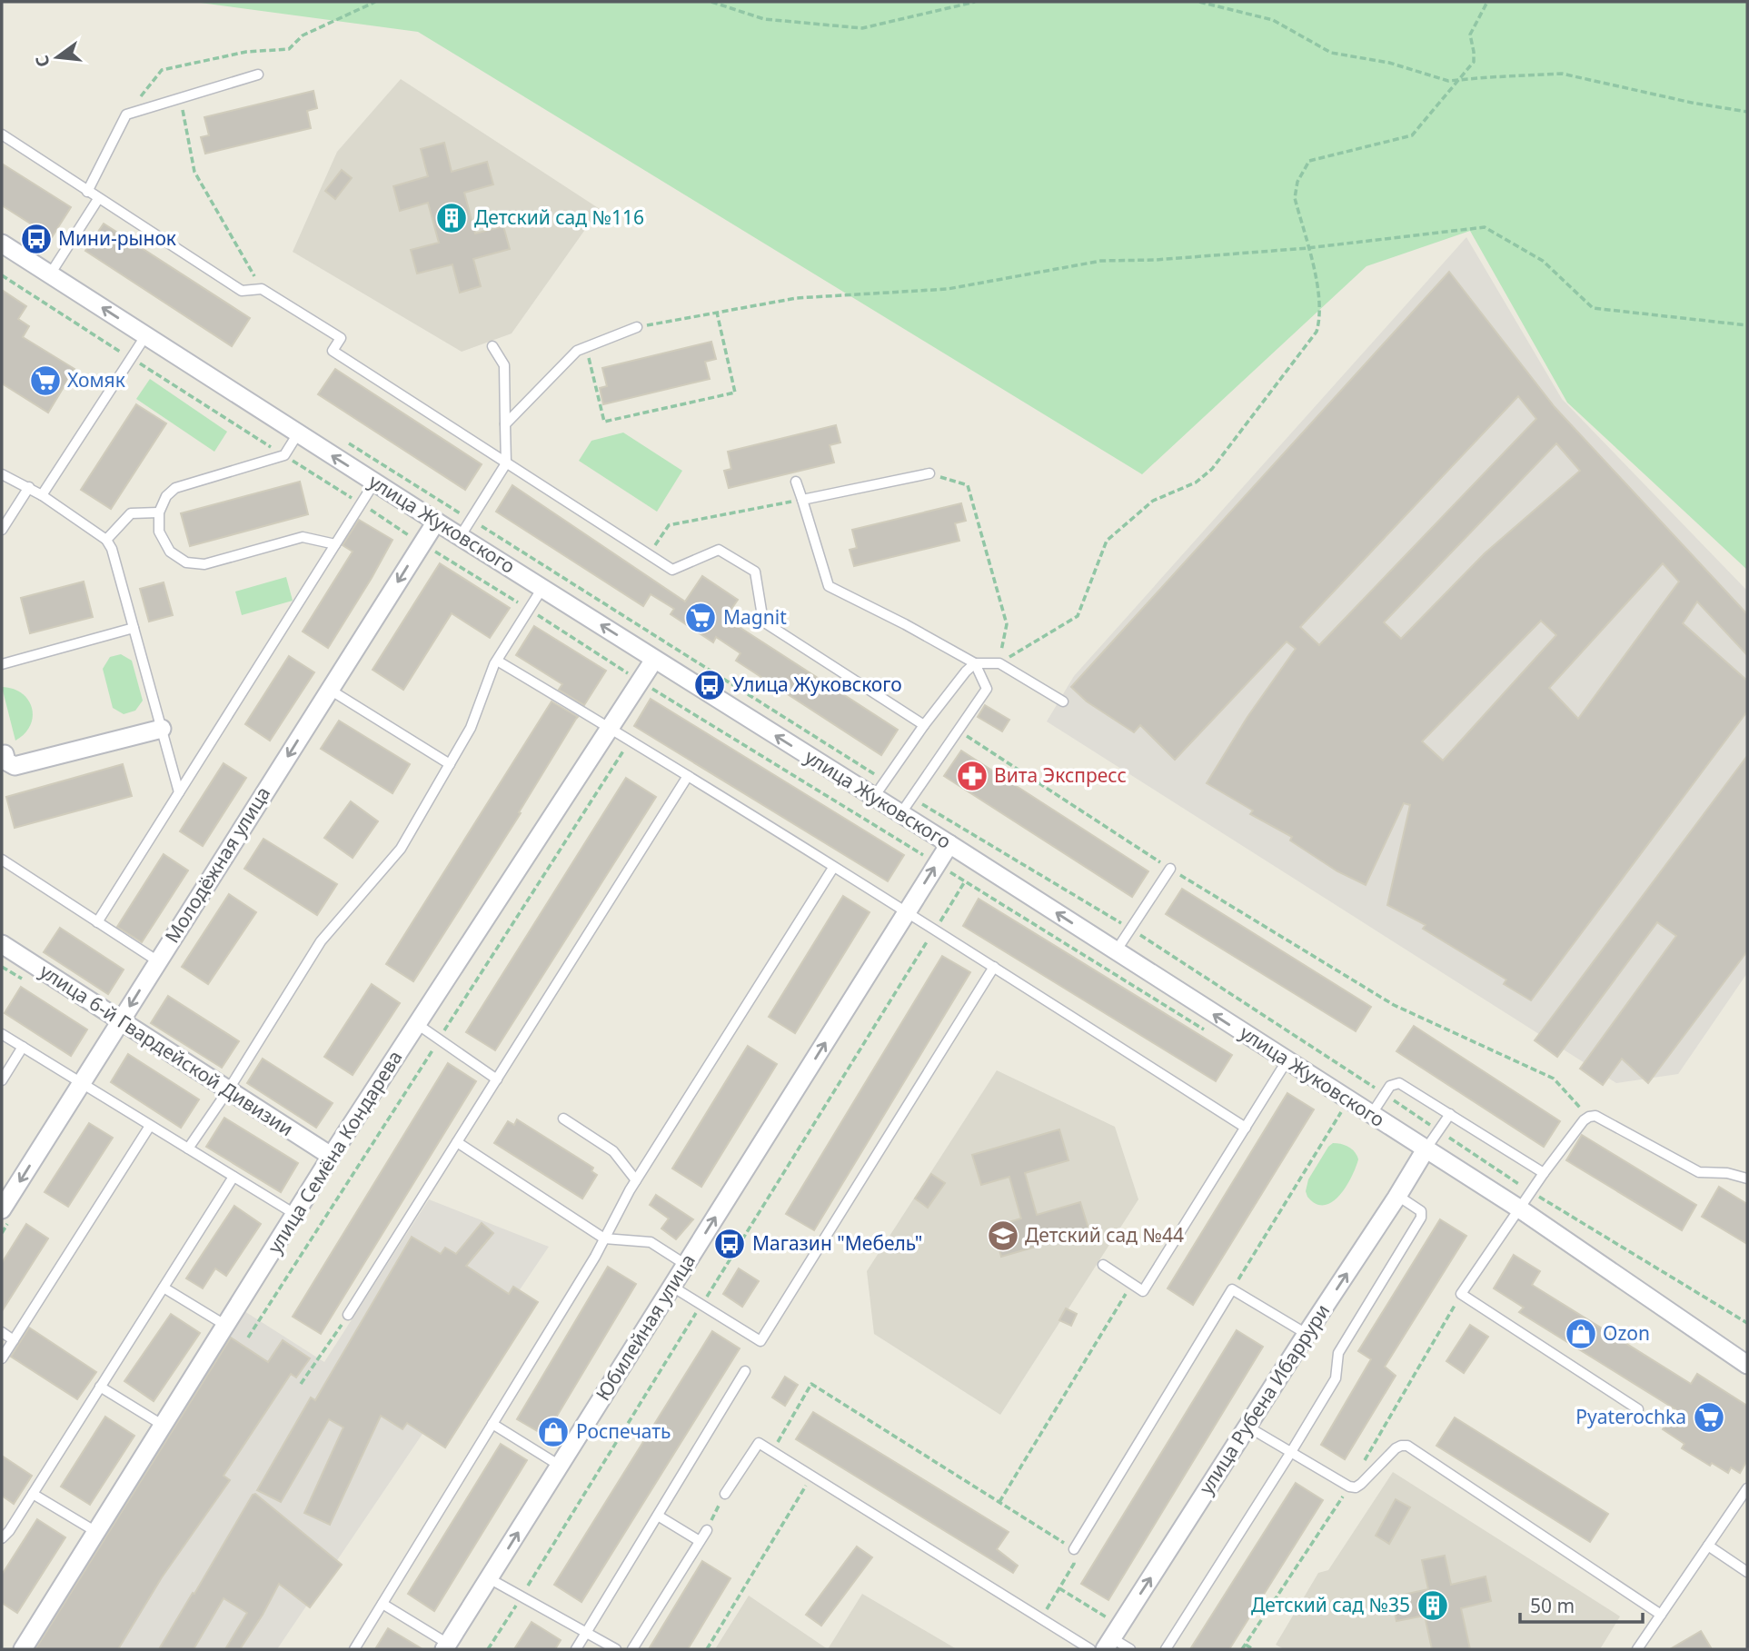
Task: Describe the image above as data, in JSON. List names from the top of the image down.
{
  "streets": {
    "street": [
      "улица Жуковского",
      "Молодёжная улица",
      "улица 6-й Гвардейской Дивизии",
      "улица Семёна Кондарева",
      "Юбилейная улица",
      "улица Рубена Ибаррури"
    ]
  },
  "crossings": [
    ["улица Жуковского", "Молодёжная улица"],
    ["улица Жуковского", "улица Семёна Кондарева"],
    ["улица Жуковского", "Юбилейная улица"],
    ["улица Жуковского", "улица Рубена Ибаррури"],
    ["Молодёжная улица", "улица 6-й Гвардейской Дивизии"],
    ["улица 6-й Гвардейской Дивизии", "улица Семёна Кондарева"]
  ],
  "one_way": [
    "улица Жуковского",
    "Молодёжная улица",
    "Юбилейная улица",
    "улица Рубена Ибаррури"
  ],
  "places": {
    "building": ["Детский сад №116", "Детский сад №35"],
    "bus stop": ["Мини-рынок", "Улица Жуковского", "Магазин \"Мебель\""],
    "supermarket": ["Хомяк", "Magnit", "Pyaterochka"],
    "pharmacy": ["Вита Экспресс"],
    "school or university": ["Детский сад №44"],
    "shop": ["Ozon", "Роспечать"]
  },
  "scale_bar": "50 m",
  "north": "left"
}
